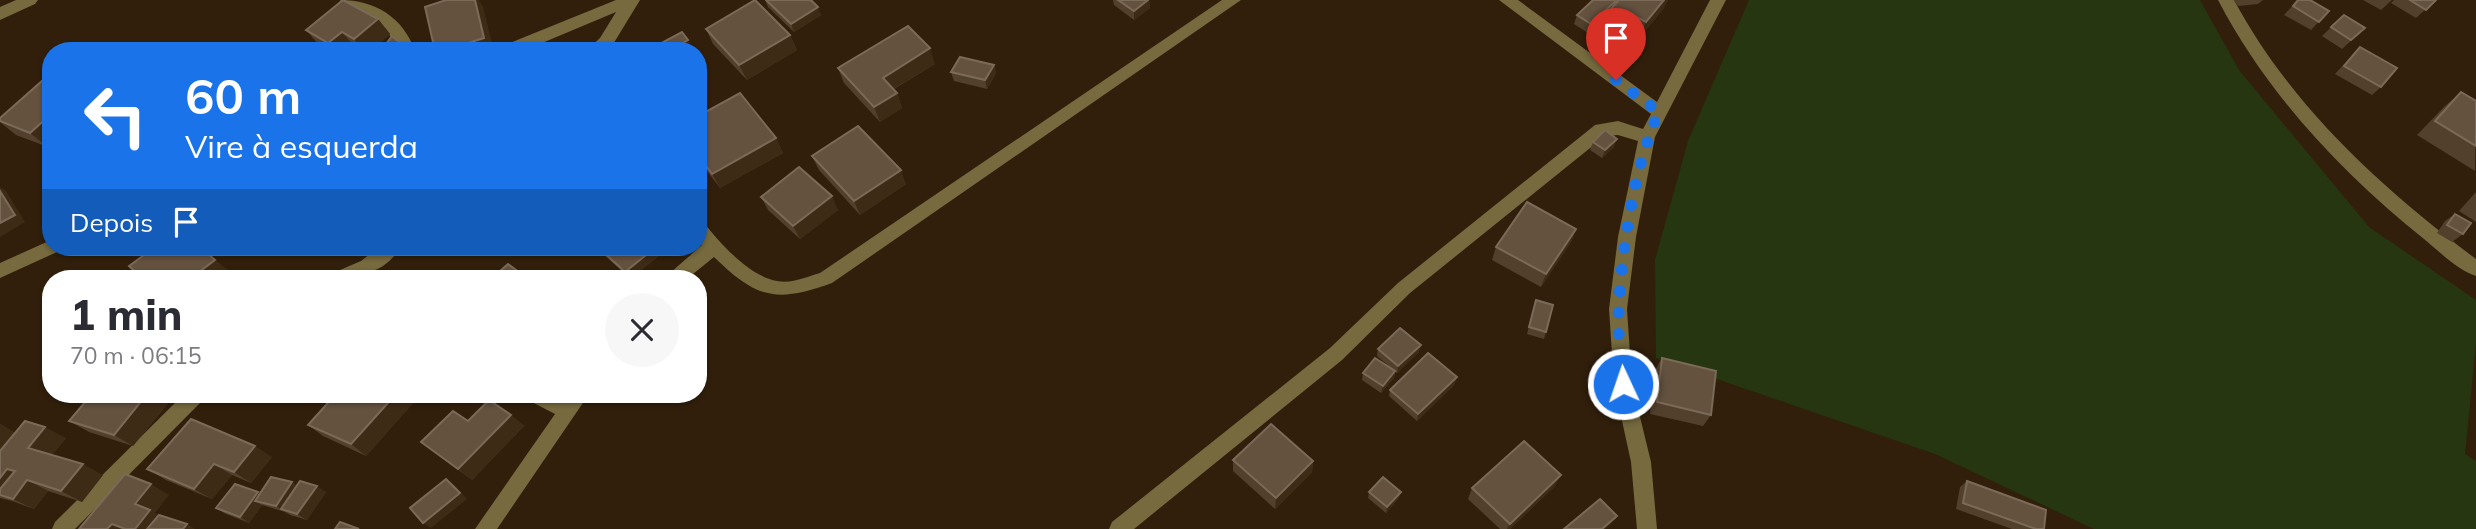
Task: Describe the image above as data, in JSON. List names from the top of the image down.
{
  "page": {
    "turn": ["60 m", "Vire à esquerda"],
    "then": "Depois",
    "heading": ["1 min", "70 m · 06:15"]
  }
}
